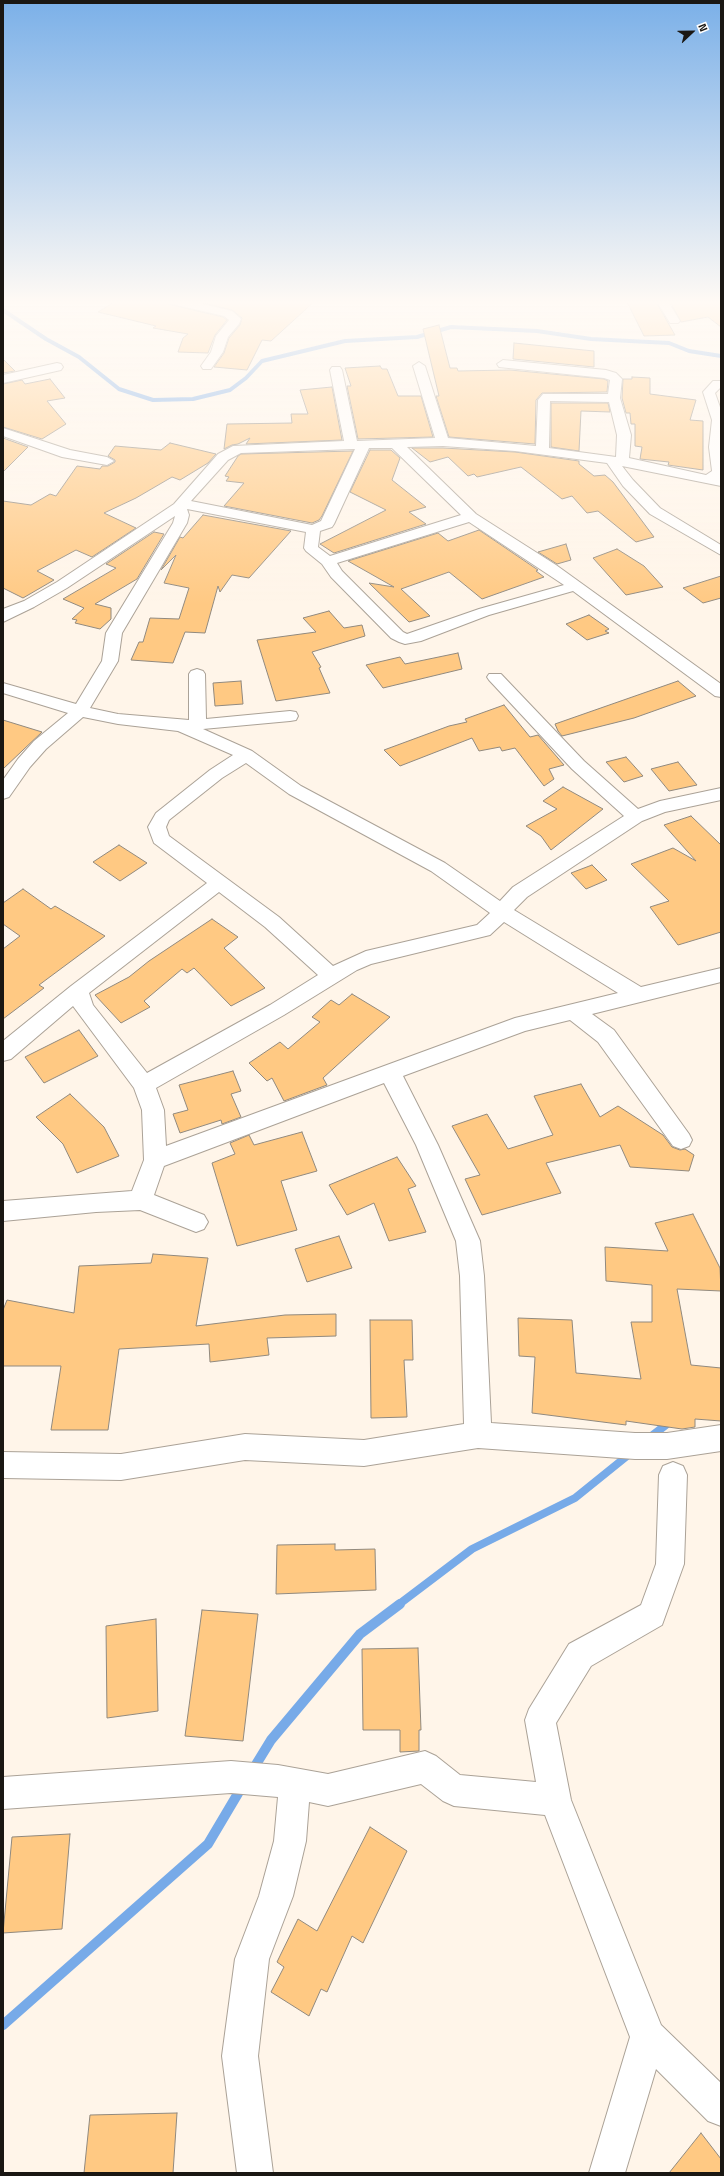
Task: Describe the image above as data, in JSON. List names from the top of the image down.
{
  "north": "right"
}
